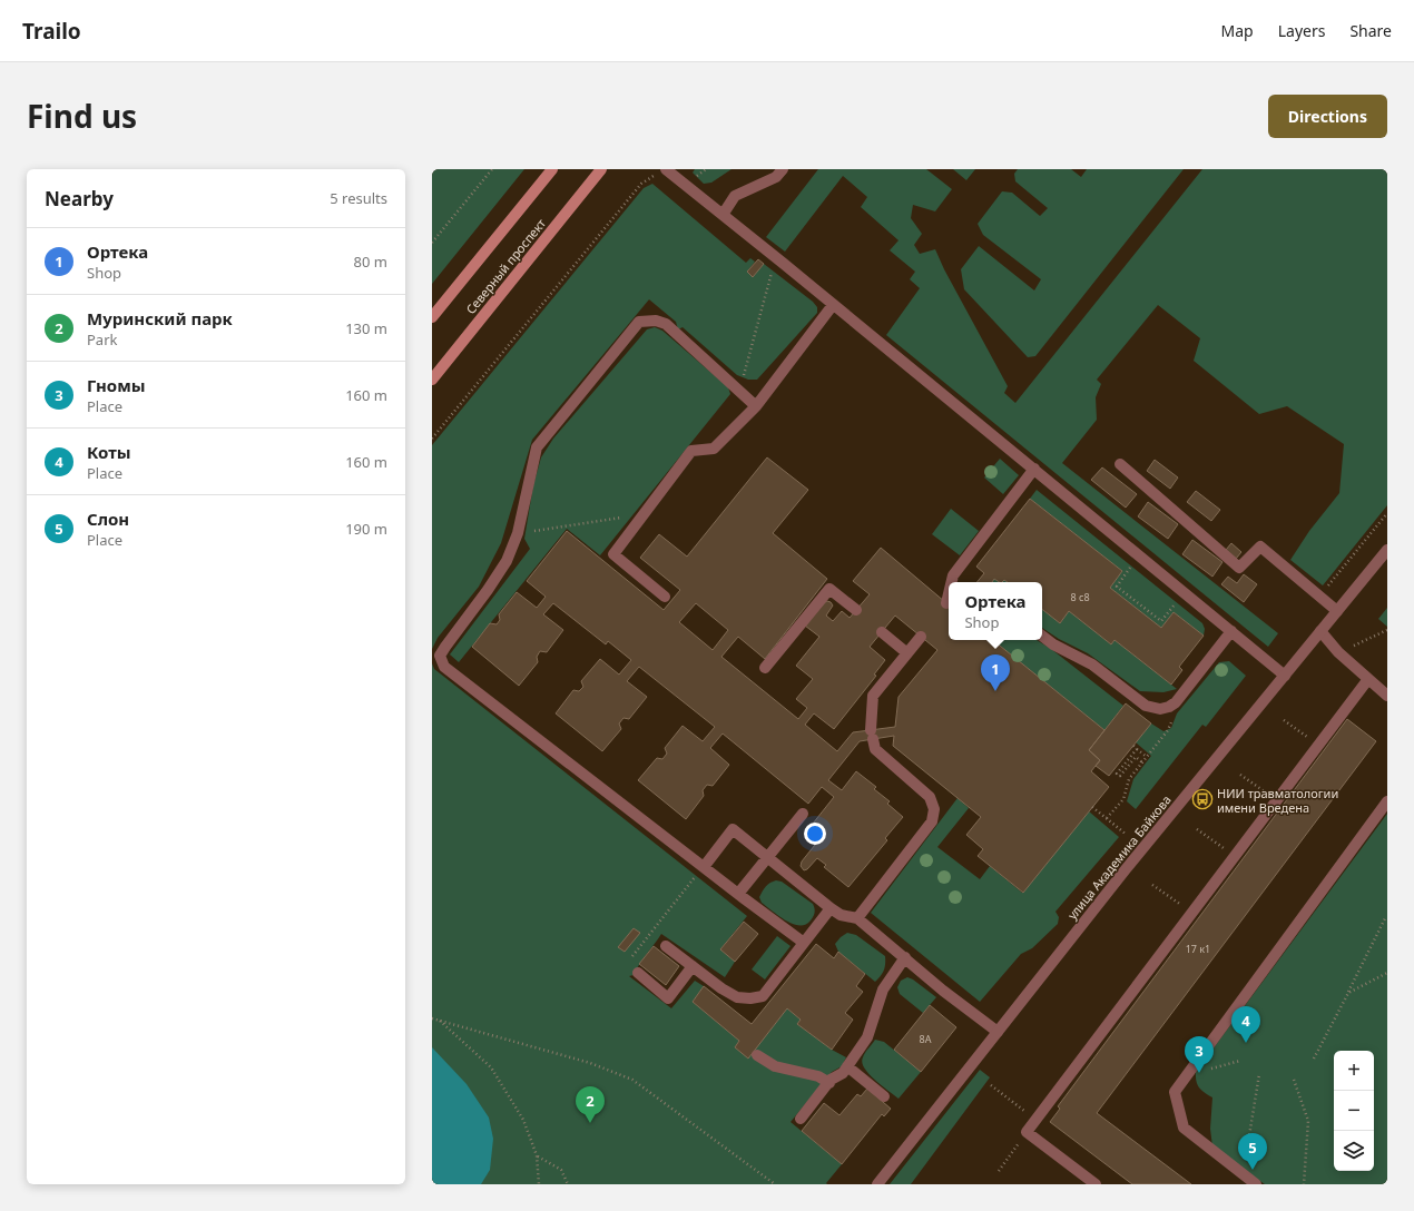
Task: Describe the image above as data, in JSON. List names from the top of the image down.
{
  "streets": {
    "main road": ["Северный проспект"],
    "street": ["улица Академика Байкова"]
  },
  "places": {
    "bus stop": ["НИИ травматологии имени Вредена"]
  },
  "house_numbers": ["8 с8", "17 к1", "8А"],
  "page": {
    "header": "Trailo",
    "nav": ["Map", "Layers", "Share"],
    "title": "Find us",
    "buttons": "Directions",
    "heading": ["Nearby", "5 results"],
    "list": [
      {
        "mark": "1",
        "name": "Ортека",
        "note": "Shop",
        "value": "80 m"
      },
      {
        "mark": "2",
        "name": "Муринский парк",
        "note": "Park",
        "value": "130 m"
      },
      {
        "mark": "3",
        "name": "Гномы",
        "note": "Place",
        "value": "160 m"
      },
      {
        "mark": "4",
        "name": "Коты",
        "note": "Place",
        "value": "160 m"
      },
      {
        "mark": "5",
        "name": "Слон",
        "note": "Place",
        "value": "190 m"
      }
    ],
    "popup": ["Ортека", "Shop"],
    "pins": [
      "1",
      "4",
      "3",
      "2",
      "5"
    ],
    "map_buttons": ["+", "−"]
  }
}
